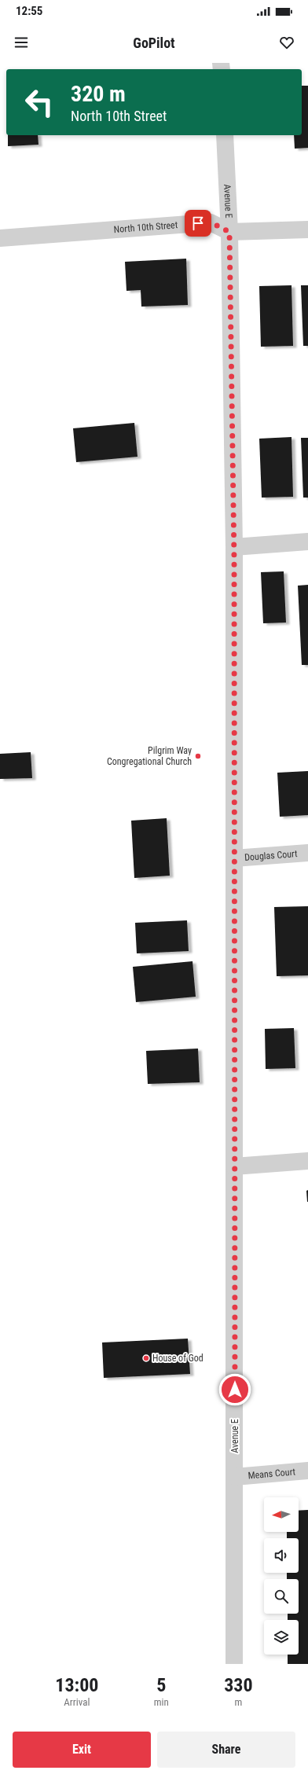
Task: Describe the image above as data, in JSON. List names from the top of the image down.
{
  "streets": {
    "street": [
      "Avenue E",
      "North 10th Street",
      "Douglas Court",
      "Means Court"
    ]
  },
  "crossings": [
    ["Avenue E", "North 10th Street"],
    ["Avenue E", "Douglas Court"],
    ["Avenue E", "Means Court"]
  ],
  "places": ["Pilgrim Way Congregational Church", "House of God"],
  "north": "left",
  "page": {
    "status": "12:55",
    "header": "GoPilot",
    "turn": ["320 m", "North 10th Street"],
    "eta": [
      "13:00",
      "Arrival",
      "5",
      "min",
      "330",
      "m"
    ],
    "buttons": ["Exit", "Share"]
  }
}
